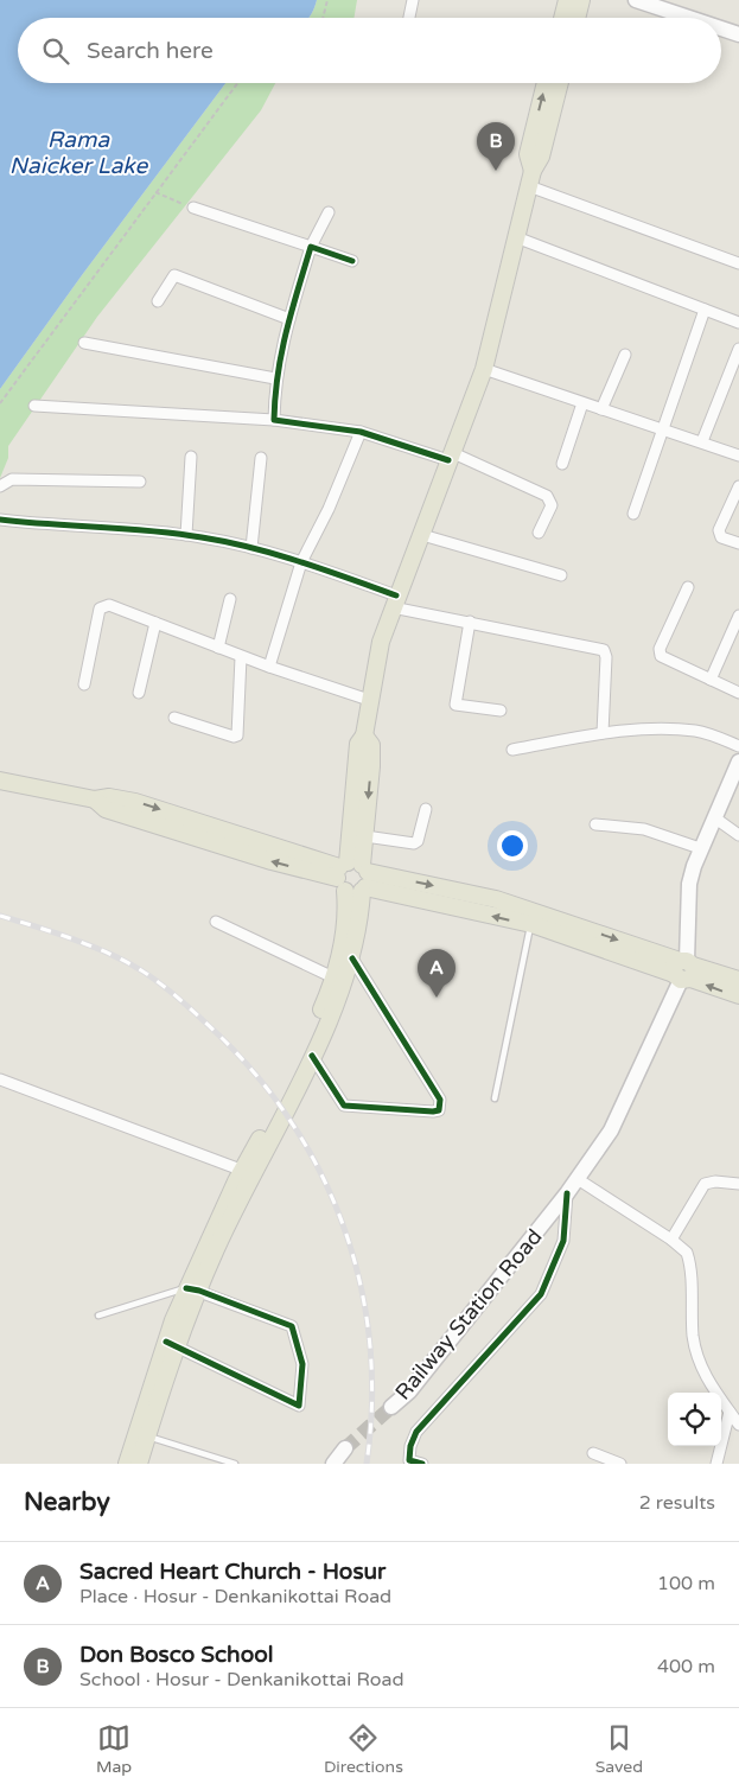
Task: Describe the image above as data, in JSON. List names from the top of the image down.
{
  "streets": {
    "main road": ["Railway Station Road"]
  },
  "water": ["Rama Naicker Lake"],
  "page": {
    "search": "Search here",
    "pins": ["B", "A"],
    "heading": ["Nearby", "2 results"],
    "list": [
      {
        "mark": "A",
        "name": "Sacred Heart Church - Hosur",
        "note": "Place · Hosur - Denkanikottai Road",
        "value": "100 m"
      },
      {
        "mark": "B",
        "name": "Don Bosco School",
        "note": "School · Hosur - Denkanikottai Road",
        "value": "400 m"
      }
    ],
    "nav": ["Map", "Directions", "Saved"]
  }
}
